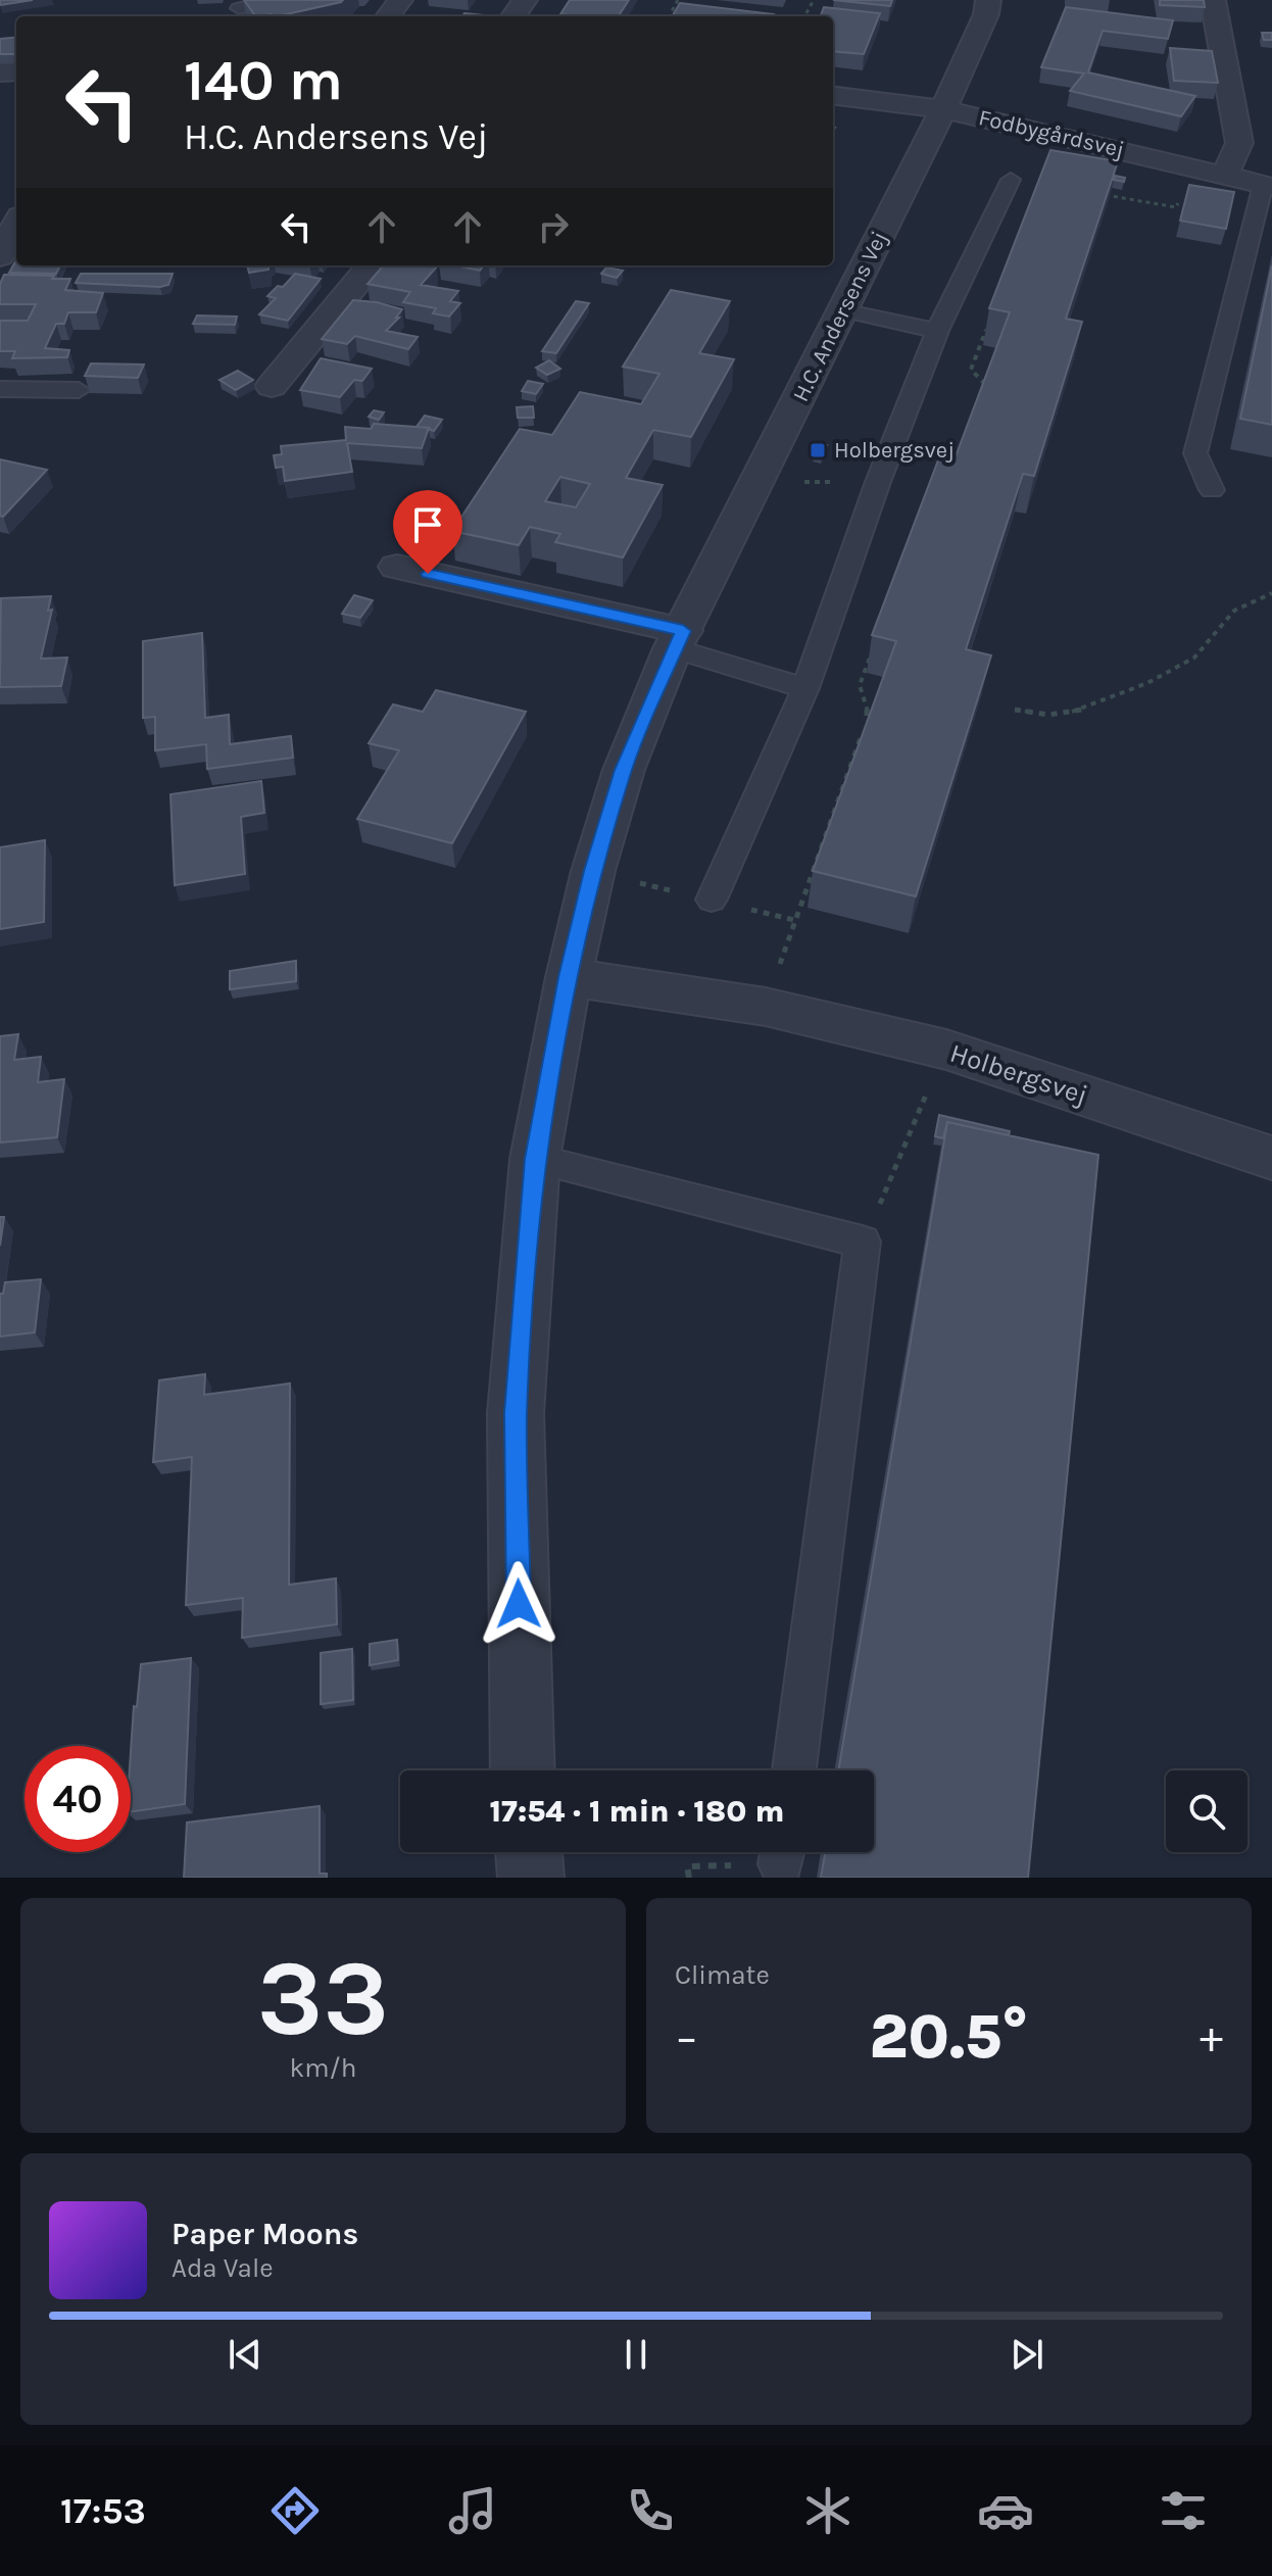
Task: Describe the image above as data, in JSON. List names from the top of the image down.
{
  "streets": {
    "street": ["Fodbygårdsvej", "H.C. Andersens Vej", "Holbergsvej"]
  },
  "crossings": [
    ["Fodbygårdsvej", "H.C. Andersens Vej"],
    ["H.C. Andersens Vej", "Holbergsvej"]
  ],
  "places": {
    "transit": ["Holbergsvej"]
  },
  "page": {
    "turn": ["140 m", "H.C. Andersens Vej"],
    "limit": "40",
    "trip": "17:54 · 1 min · 180 m",
    "tile": [
      ["33", "km/h"],
      "Climate"
    ],
    "heat": ["−", "20.5°", "+"],
    "song": ["Paper Moons", "Ada Vale"],
    "tabs": "17:53"
  }
}
